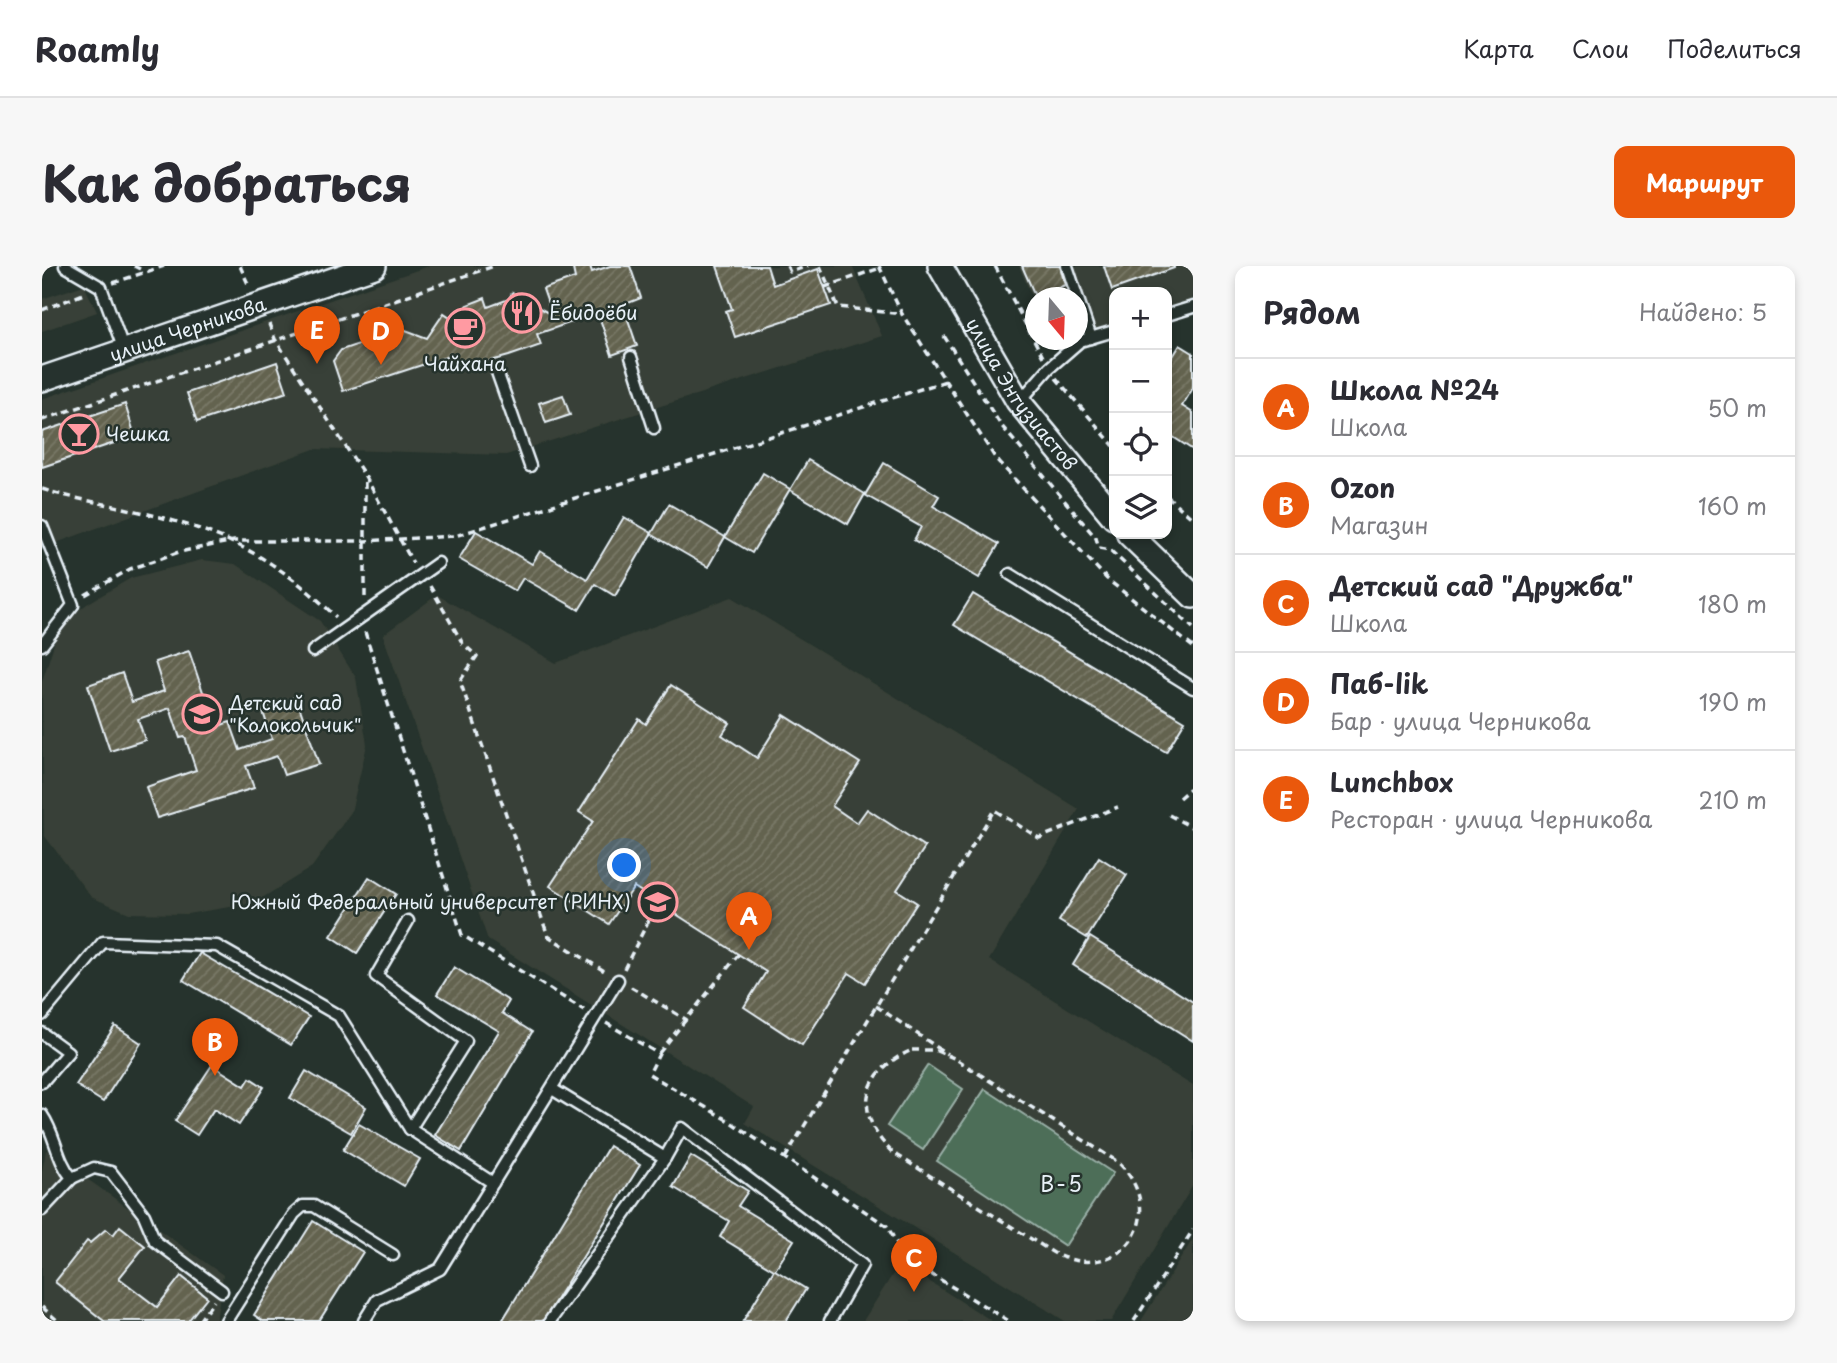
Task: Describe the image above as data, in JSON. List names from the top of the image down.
{
  "streets": {
    "street": ["улица Черникова", "улица Энтузиастов"]
  },
  "districts": ["В-5"],
  "places": {
    "restaurant": ["Ёбидоёби"],
    "cafe": ["Чайхана"],
    "bar": ["Чешка"],
    "school or university": ["Детский сад \"Колокольчик\"", "Южный Федеральный университет (РИНХ)"]
  },
  "north": "bottom",
  "page": {
    "header": "Roamly",
    "nav": ["Карта", "Слои", "Поделиться"],
    "title": "Как добраться",
    "buttons": "Маршрут",
    "heading": ["Рядом", "Найдено: 5"],
    "map_buttons": ["+", "−"],
    "pins": [
      "E",
      "D",
      "A",
      "B",
      "C"
    ],
    "list": [
      {
        "mark": "A",
        "name": "Школа №24",
        "note": "Школа",
        "value": "50 m"
      },
      {
        "mark": "B",
        "name": "Ozon",
        "note": "Магазин",
        "value": "160 m"
      },
      {
        "mark": "C",
        "name": "Детский сад \"Дружба\"",
        "note": "Школа",
        "value": "180 m"
      },
      {
        "mark": "D",
        "name": "Паб-lik",
        "note": "Бар · улица Черникова",
        "value": "190 m"
      },
      {
        "mark": "E",
        "name": "Lunchbox",
        "note": "Ресторан · улица Черникова",
        "value": "210 m"
      }
    ]
  }
}
